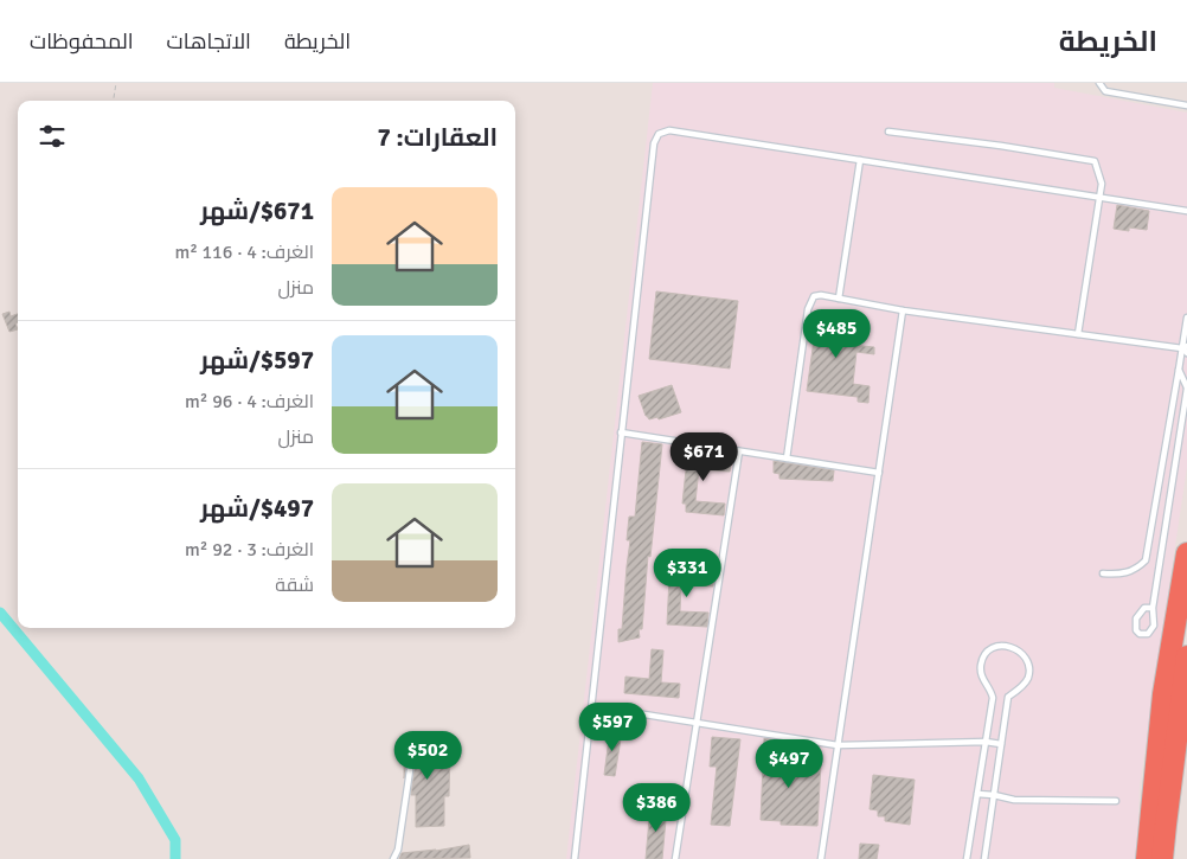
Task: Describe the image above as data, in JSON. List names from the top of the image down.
{
  "page": {
    "header": "الخريطة",
    "nav": ["الخريطة", "الاتجاهات", "المحفوظات"],
    "heading": "العقارات: 7",
    "list": [
      {
        "name": "$671/شهر",
        "note": "الغرف: 4 · 116 m² · منزل"
      },
      {
        "name": "$597/شهر",
        "note": "الغرف: 4 · 96 m² · منزل"
      },
      {
        "name": "$497/شهر",
        "note": "الغرف: 3 · 92 m² · شقة"
      }
    ],
    "price": [
      "$485",
      "$671",
      "$331",
      "$597",
      "$502",
      "$497",
      "$386"
    ]
  }
}
